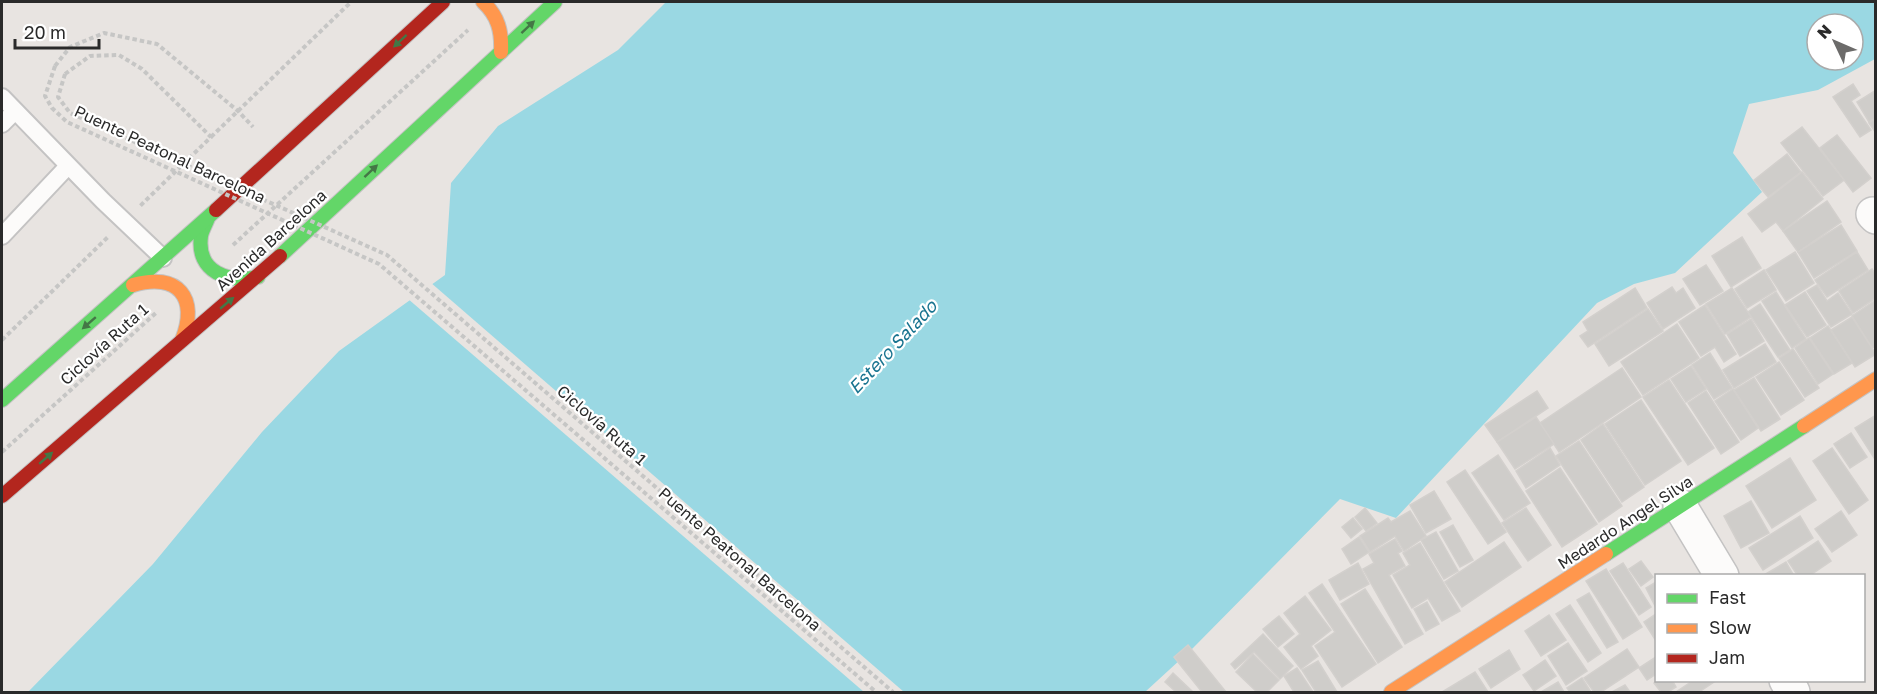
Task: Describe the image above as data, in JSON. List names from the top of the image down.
{
  "streets": {
    "main road": ["Avenida Barcelona", "Medardo Angel Silva"],
    "path": ["Puente Peatonal Barcelona", "Ciclovía Ruta 1"]
  },
  "water": ["Estero Salado"],
  "legend": ["Fast", "Slow", "Jam"],
  "scale_bar": "20 m",
  "north": "top left"
}
